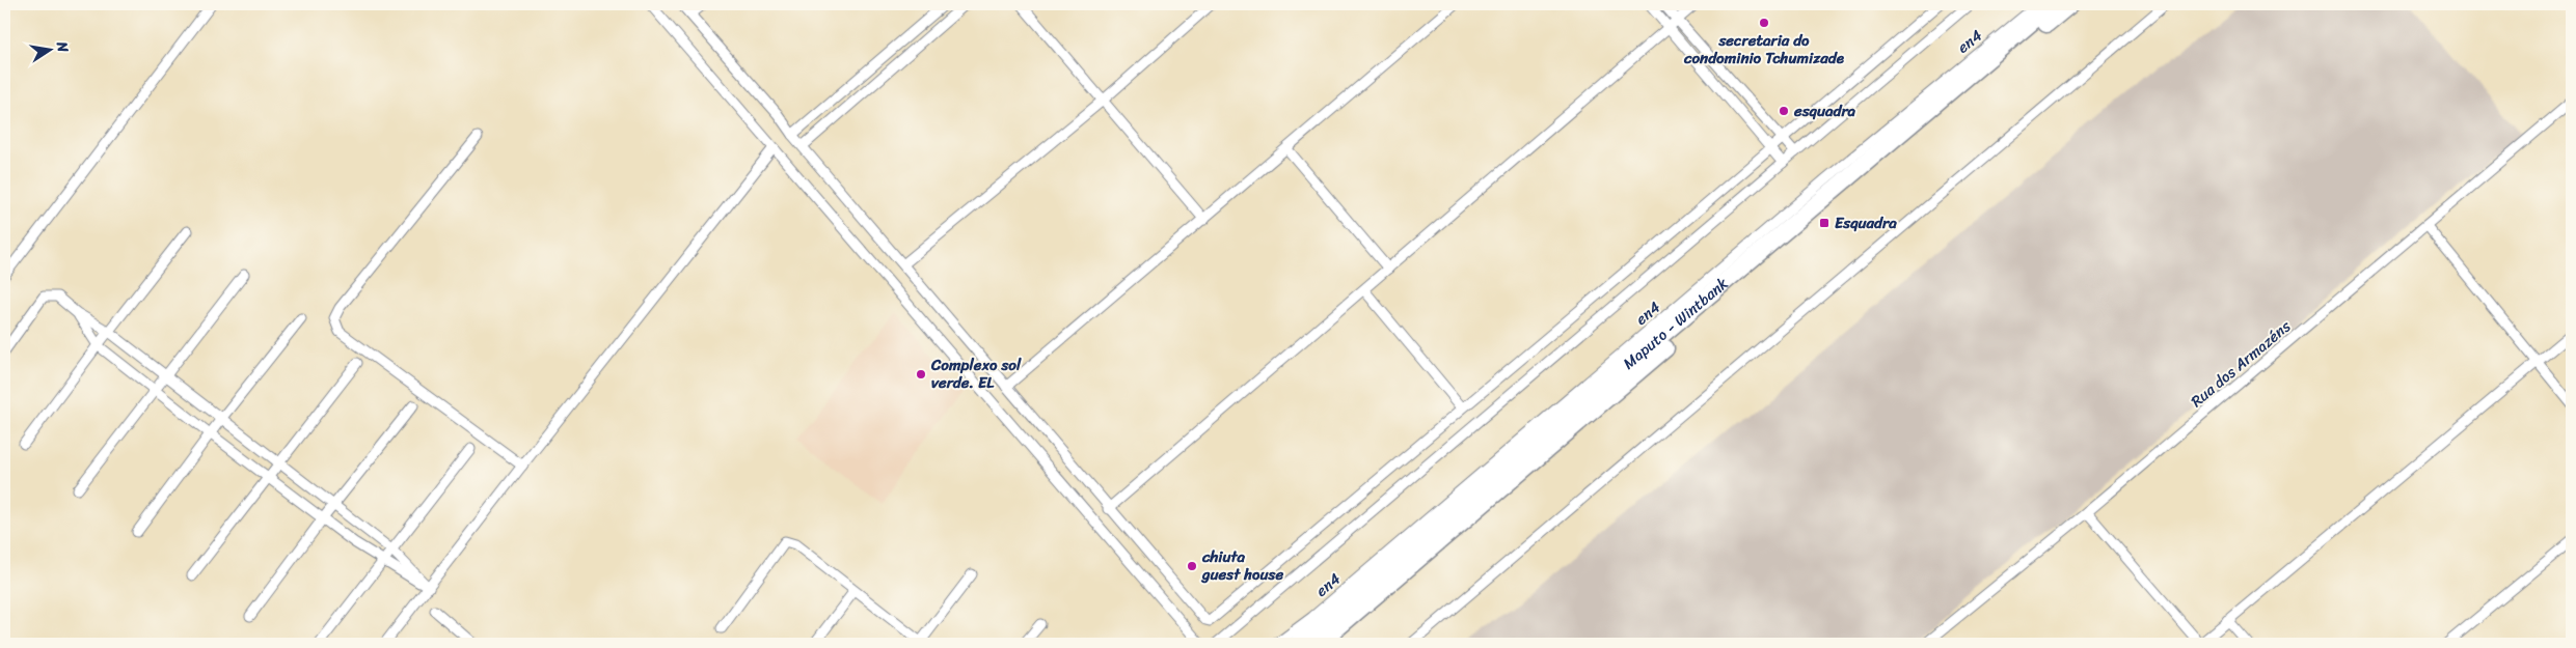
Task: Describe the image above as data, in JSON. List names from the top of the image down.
{
  "streets": {
    "highway": ["Maputo - Wintbank"],
    "street": ["en4", "Rua dos Armazéns"]
  },
  "places": {
    "other": [
      "secretaria do condominio Tchumizade",
      "esquadra",
      "Complexo sol verde. EL",
      "chiuta guest house"
    ],
    "transit": ["Esquadra"]
  },
  "north": "right"
}
